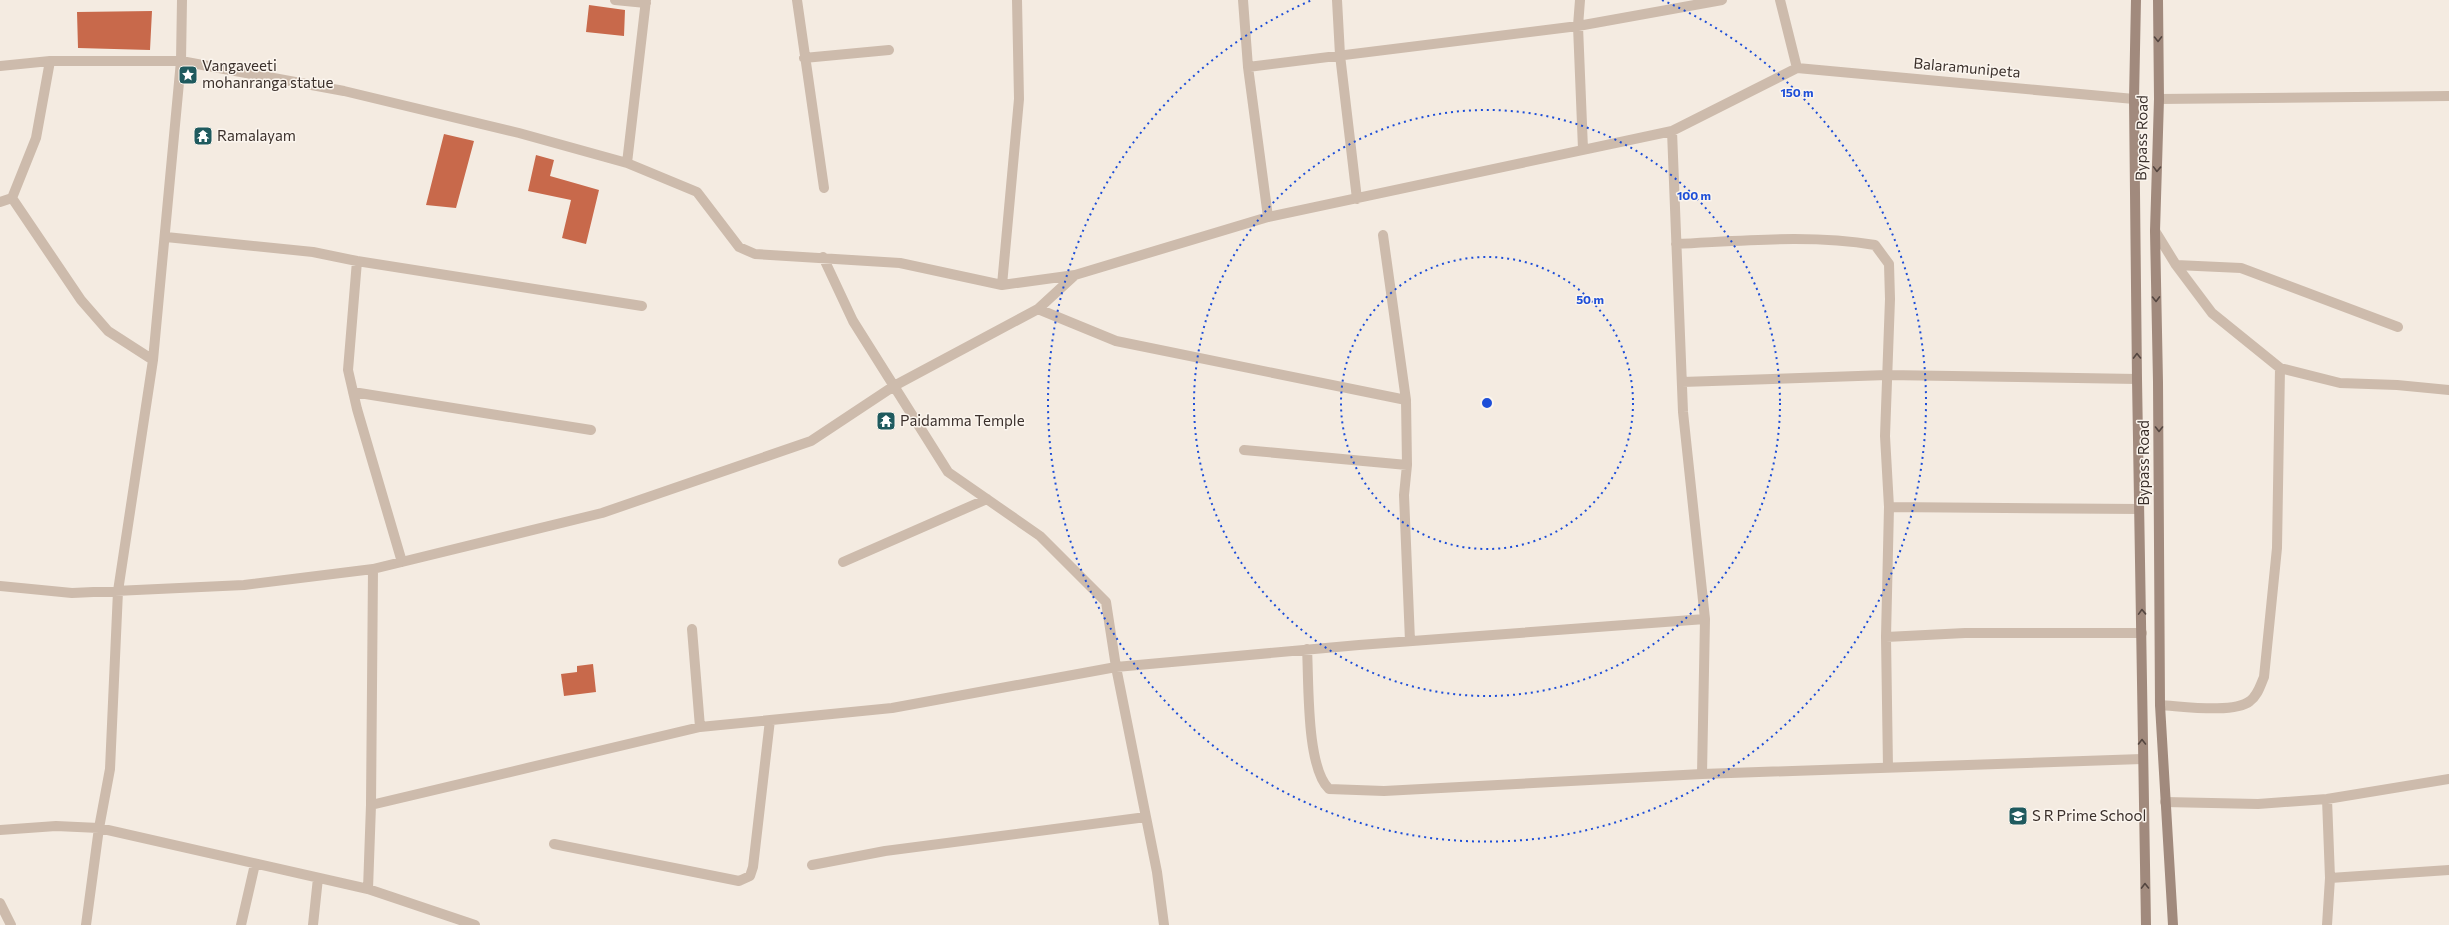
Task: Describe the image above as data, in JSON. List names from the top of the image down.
{
  "streets": {
    "main road": ["Bypass Road"],
    "street": ["Balaramunipeta"]
  },
  "crossings": [
    ["Balaramunipeta", "Bypass Road"]
  ],
  "places": {
    "place": ["Vangaveeti mohanranga statue"],
    "temple": ["Ramalayam", "Paidamma Temple"],
    "school or university": ["S R Prime School"]
  },
  "rings": ["150 m", "100 m", "50 m"]
}
